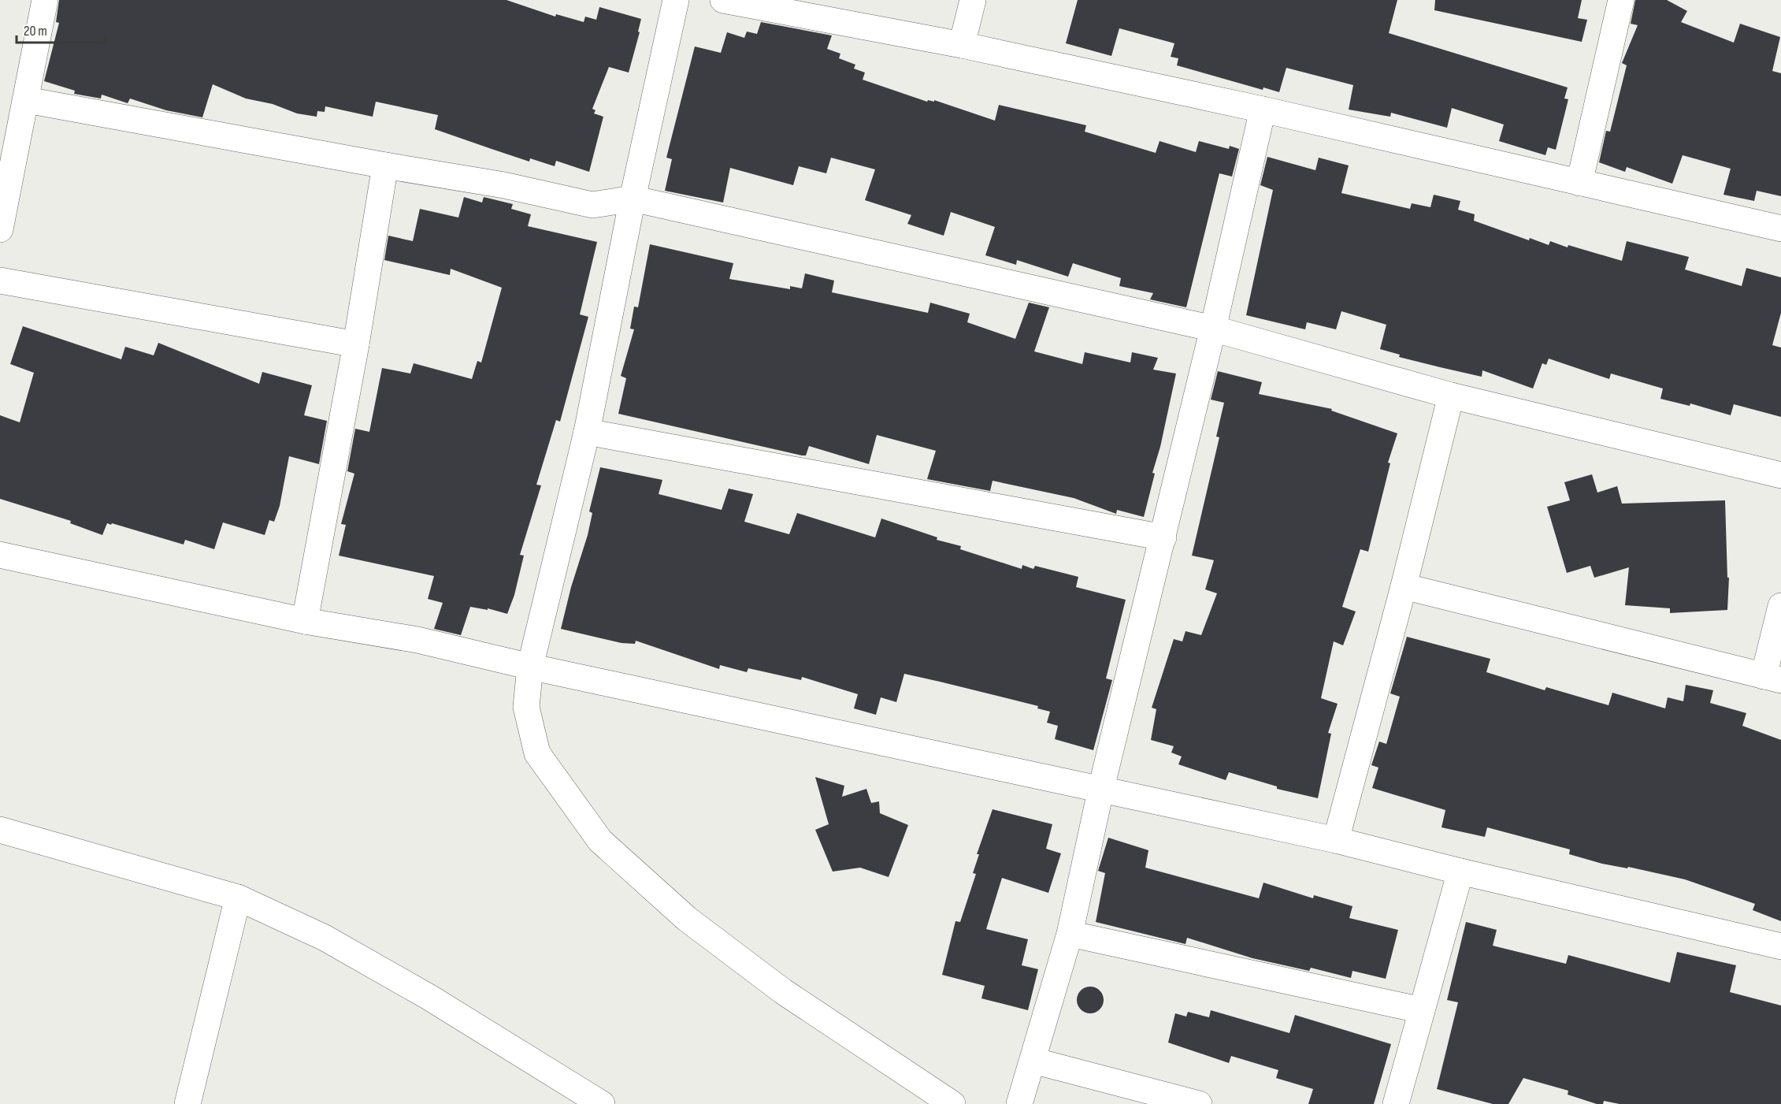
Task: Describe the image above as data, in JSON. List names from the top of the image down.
{
  "scale_bar": "20 m"
}
